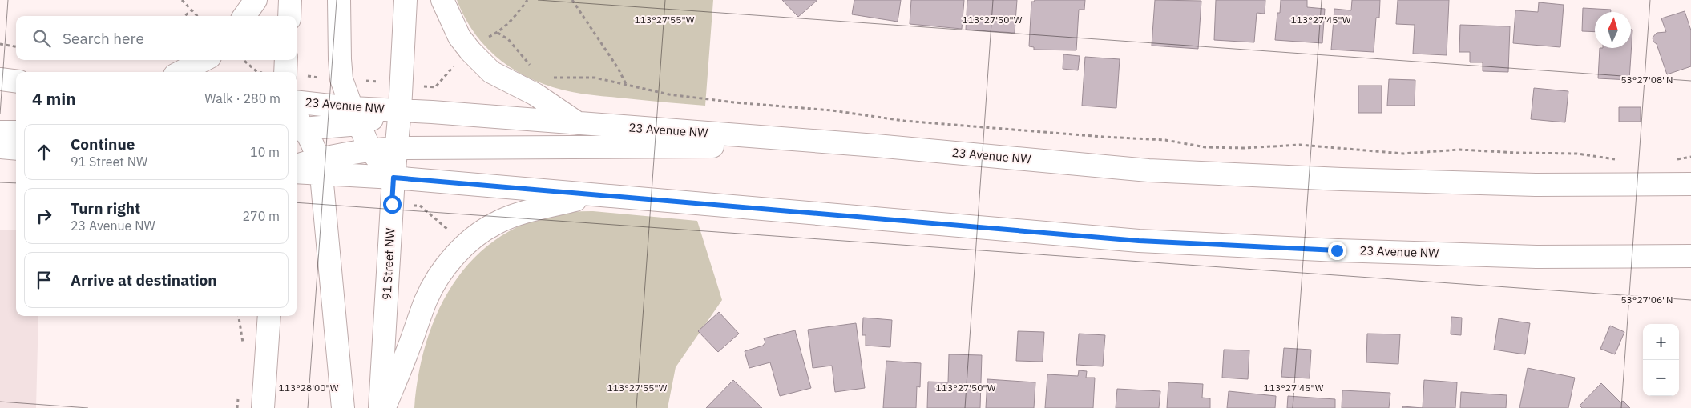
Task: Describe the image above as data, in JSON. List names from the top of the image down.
{
  "streets": {
    "main road": ["23 Avenue NW", "91 Street NW"]
  },
  "crossings": [
    ["23 Avenue NW", "91 Street NW"]
  ],
  "north": "top",
  "page": {
    "search": "Search here",
    "heading": ["4 min", "Walk · 280 m"],
    "list": [
      ["Continue", "91 Street NW", "10 m"],
      ["Turn right", "23 Avenue NW", "270 m"],
      "Arrive at destination"
    ],
    "map_buttons": ["+", "−"]
  },
  "coordinates": [
    "113°27'55\"W",
    "113°27'50\"W",
    "113°27'45\"W",
    "53°27'08\"N",
    "53°27'06\"N",
    "113°28'00\"W"
  ]
}
